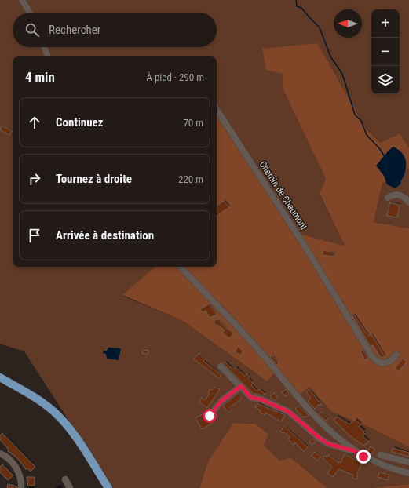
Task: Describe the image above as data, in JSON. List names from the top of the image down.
{
  "streets": {
    "street": ["Chemin de Chaumont"]
  },
  "north": "left",
  "page": {
    "map_buttons": ["+", "−"],
    "search": "Rechercher",
    "heading": ["4 min", "À pied · 290 m"],
    "list": [
      ["Continuez", "70 m"],
      ["Tournez à droite", "220 m"],
      "Arrivée à destination"
    ]
  }
}
